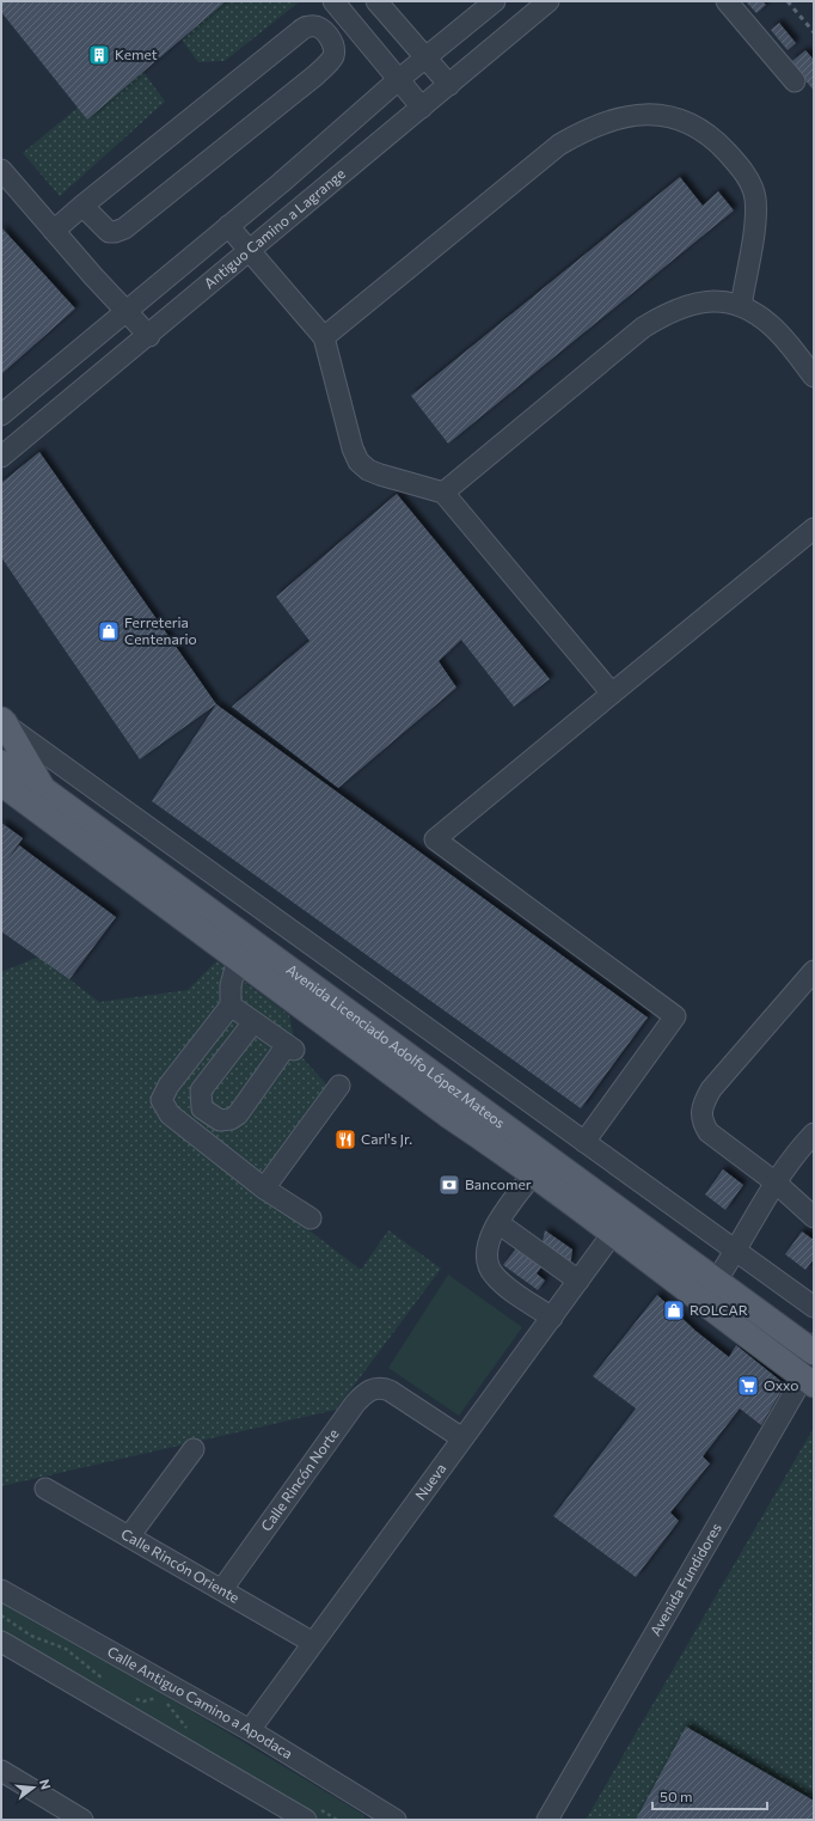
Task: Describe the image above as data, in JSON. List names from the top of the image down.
{
  "streets": {
    "main road": ["Avenida Licenciado Adolfo López Mateos"],
    "street": [
      "Antiguo Camino a Lagrange",
      "Calle Rincón Norte",
      "Nueva",
      "Calle Rincón Oriente",
      "Avenida Fundidores",
      "Calle Antiguo Camino a Apodaca"
    ]
  },
  "crossings": [
    ["Avenida Licenciado Adolfo López Mateos", "Nueva"],
    ["Avenida Licenciado Adolfo López Mateos", "Avenida Fundidores"],
    ["Calle Rincón Norte", "Nueva"],
    ["Calle Rincón Norte", "Calle Rincón Oriente"],
    ["Nueva", "Calle Rincón Oriente"],
    ["Nueva", "Calle Antiguo Camino a Apodaca"]
  ],
  "places": {
    "building": ["Kemet"],
    "shop": ["Ferreteria Centenario", "ROLCAR"],
    "restaurant": ["Carl's Jr."],
    "bank": ["Bancomer"],
    "supermarket": ["Oxxo"]
  },
  "scale_bar": "50 m",
  "north": "right"
}
